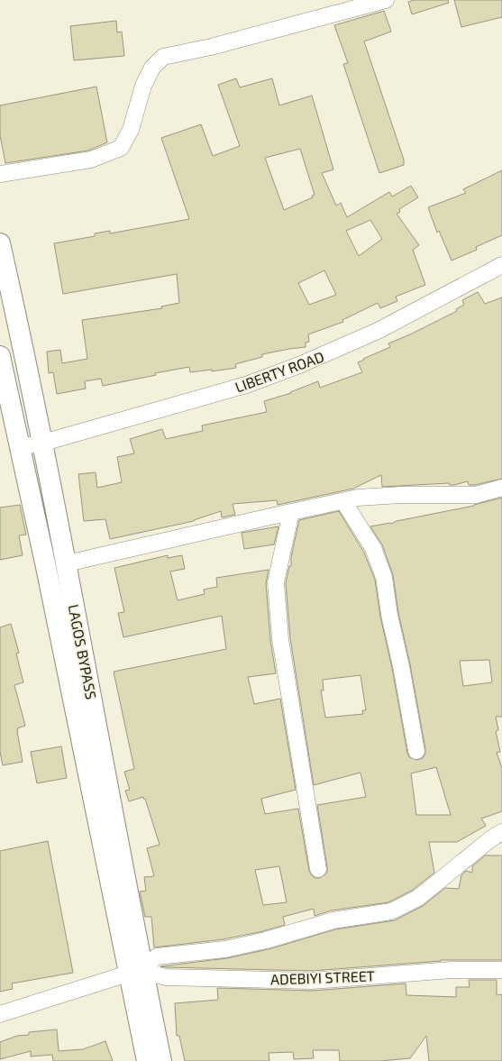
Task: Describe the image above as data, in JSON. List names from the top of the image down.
{
  "streets": {
    "main road": ["LAGOS BYPASS"],
    "street": ["LIBERTY ROAD", "ADEBIYI STREET"]
  },
  "crossings": [
    ["LIBERTY ROAD", "LAGOS BYPASS"],
    ["LAGOS BYPASS", "ADEBIYI STREET"]
  ]
}
